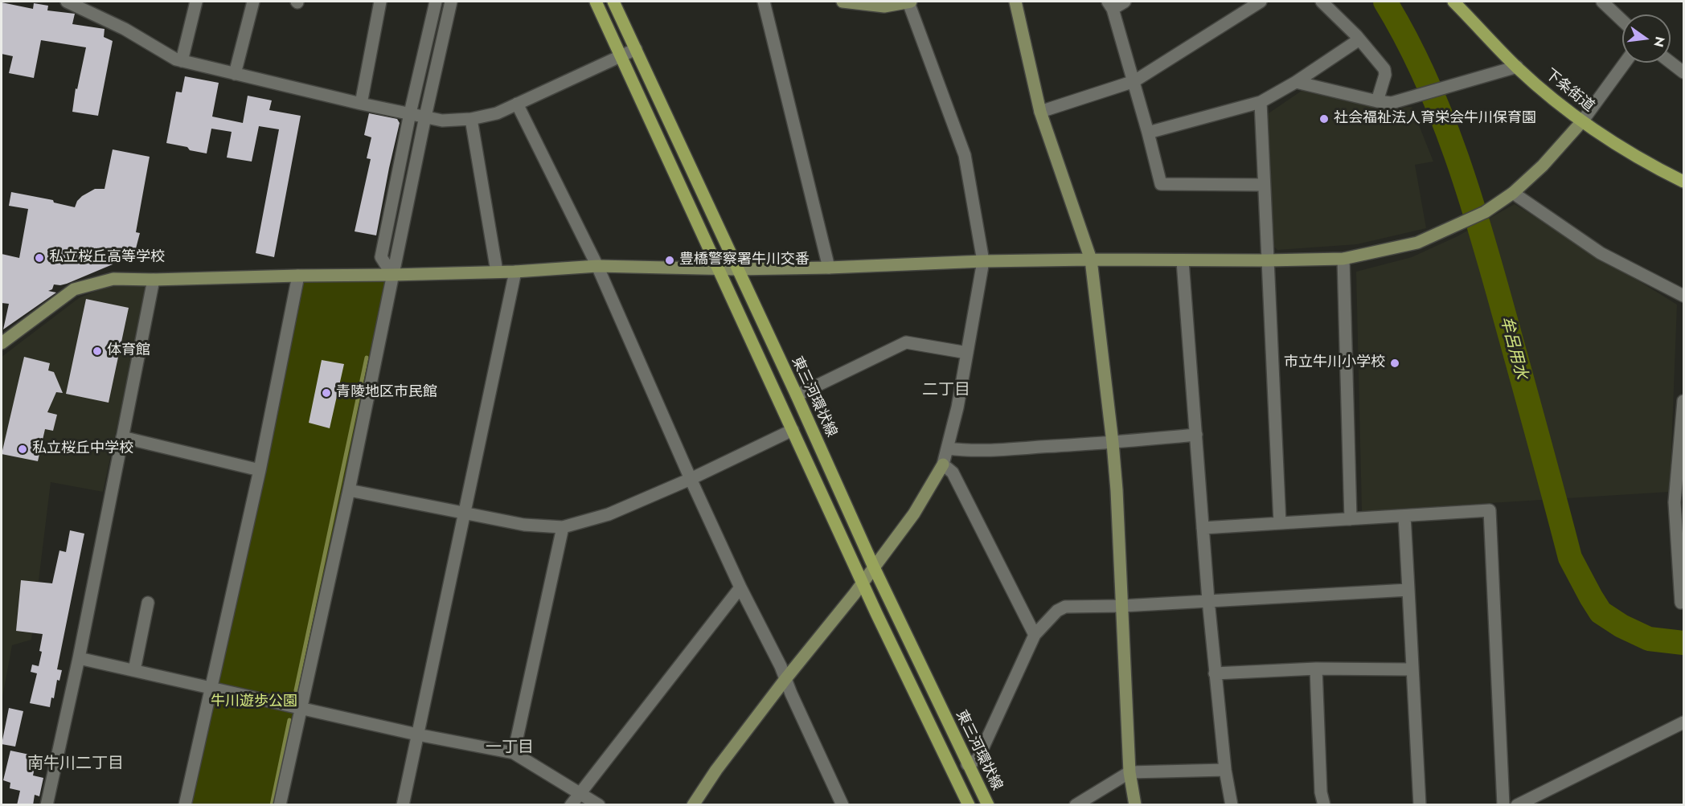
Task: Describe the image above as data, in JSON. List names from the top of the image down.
{
  "streets": {
    "main road": ["下条街道", "東三河環状線"]
  },
  "districts": ["二丁目", "一丁目", "南牛川二丁目"],
  "water": ["牟呂用水"],
  "parks": ["牛川遊歩公園"],
  "places": [
    "社会福祉法人育栄会牛川保育園",
    "私立桜丘高等学校",
    "豊橋警察署牛川交番",
    "体育館",
    "市立牛川小学校",
    "青陵地区市民館",
    "私立桜丘中学校"
  ],
  "north": "right"
}
